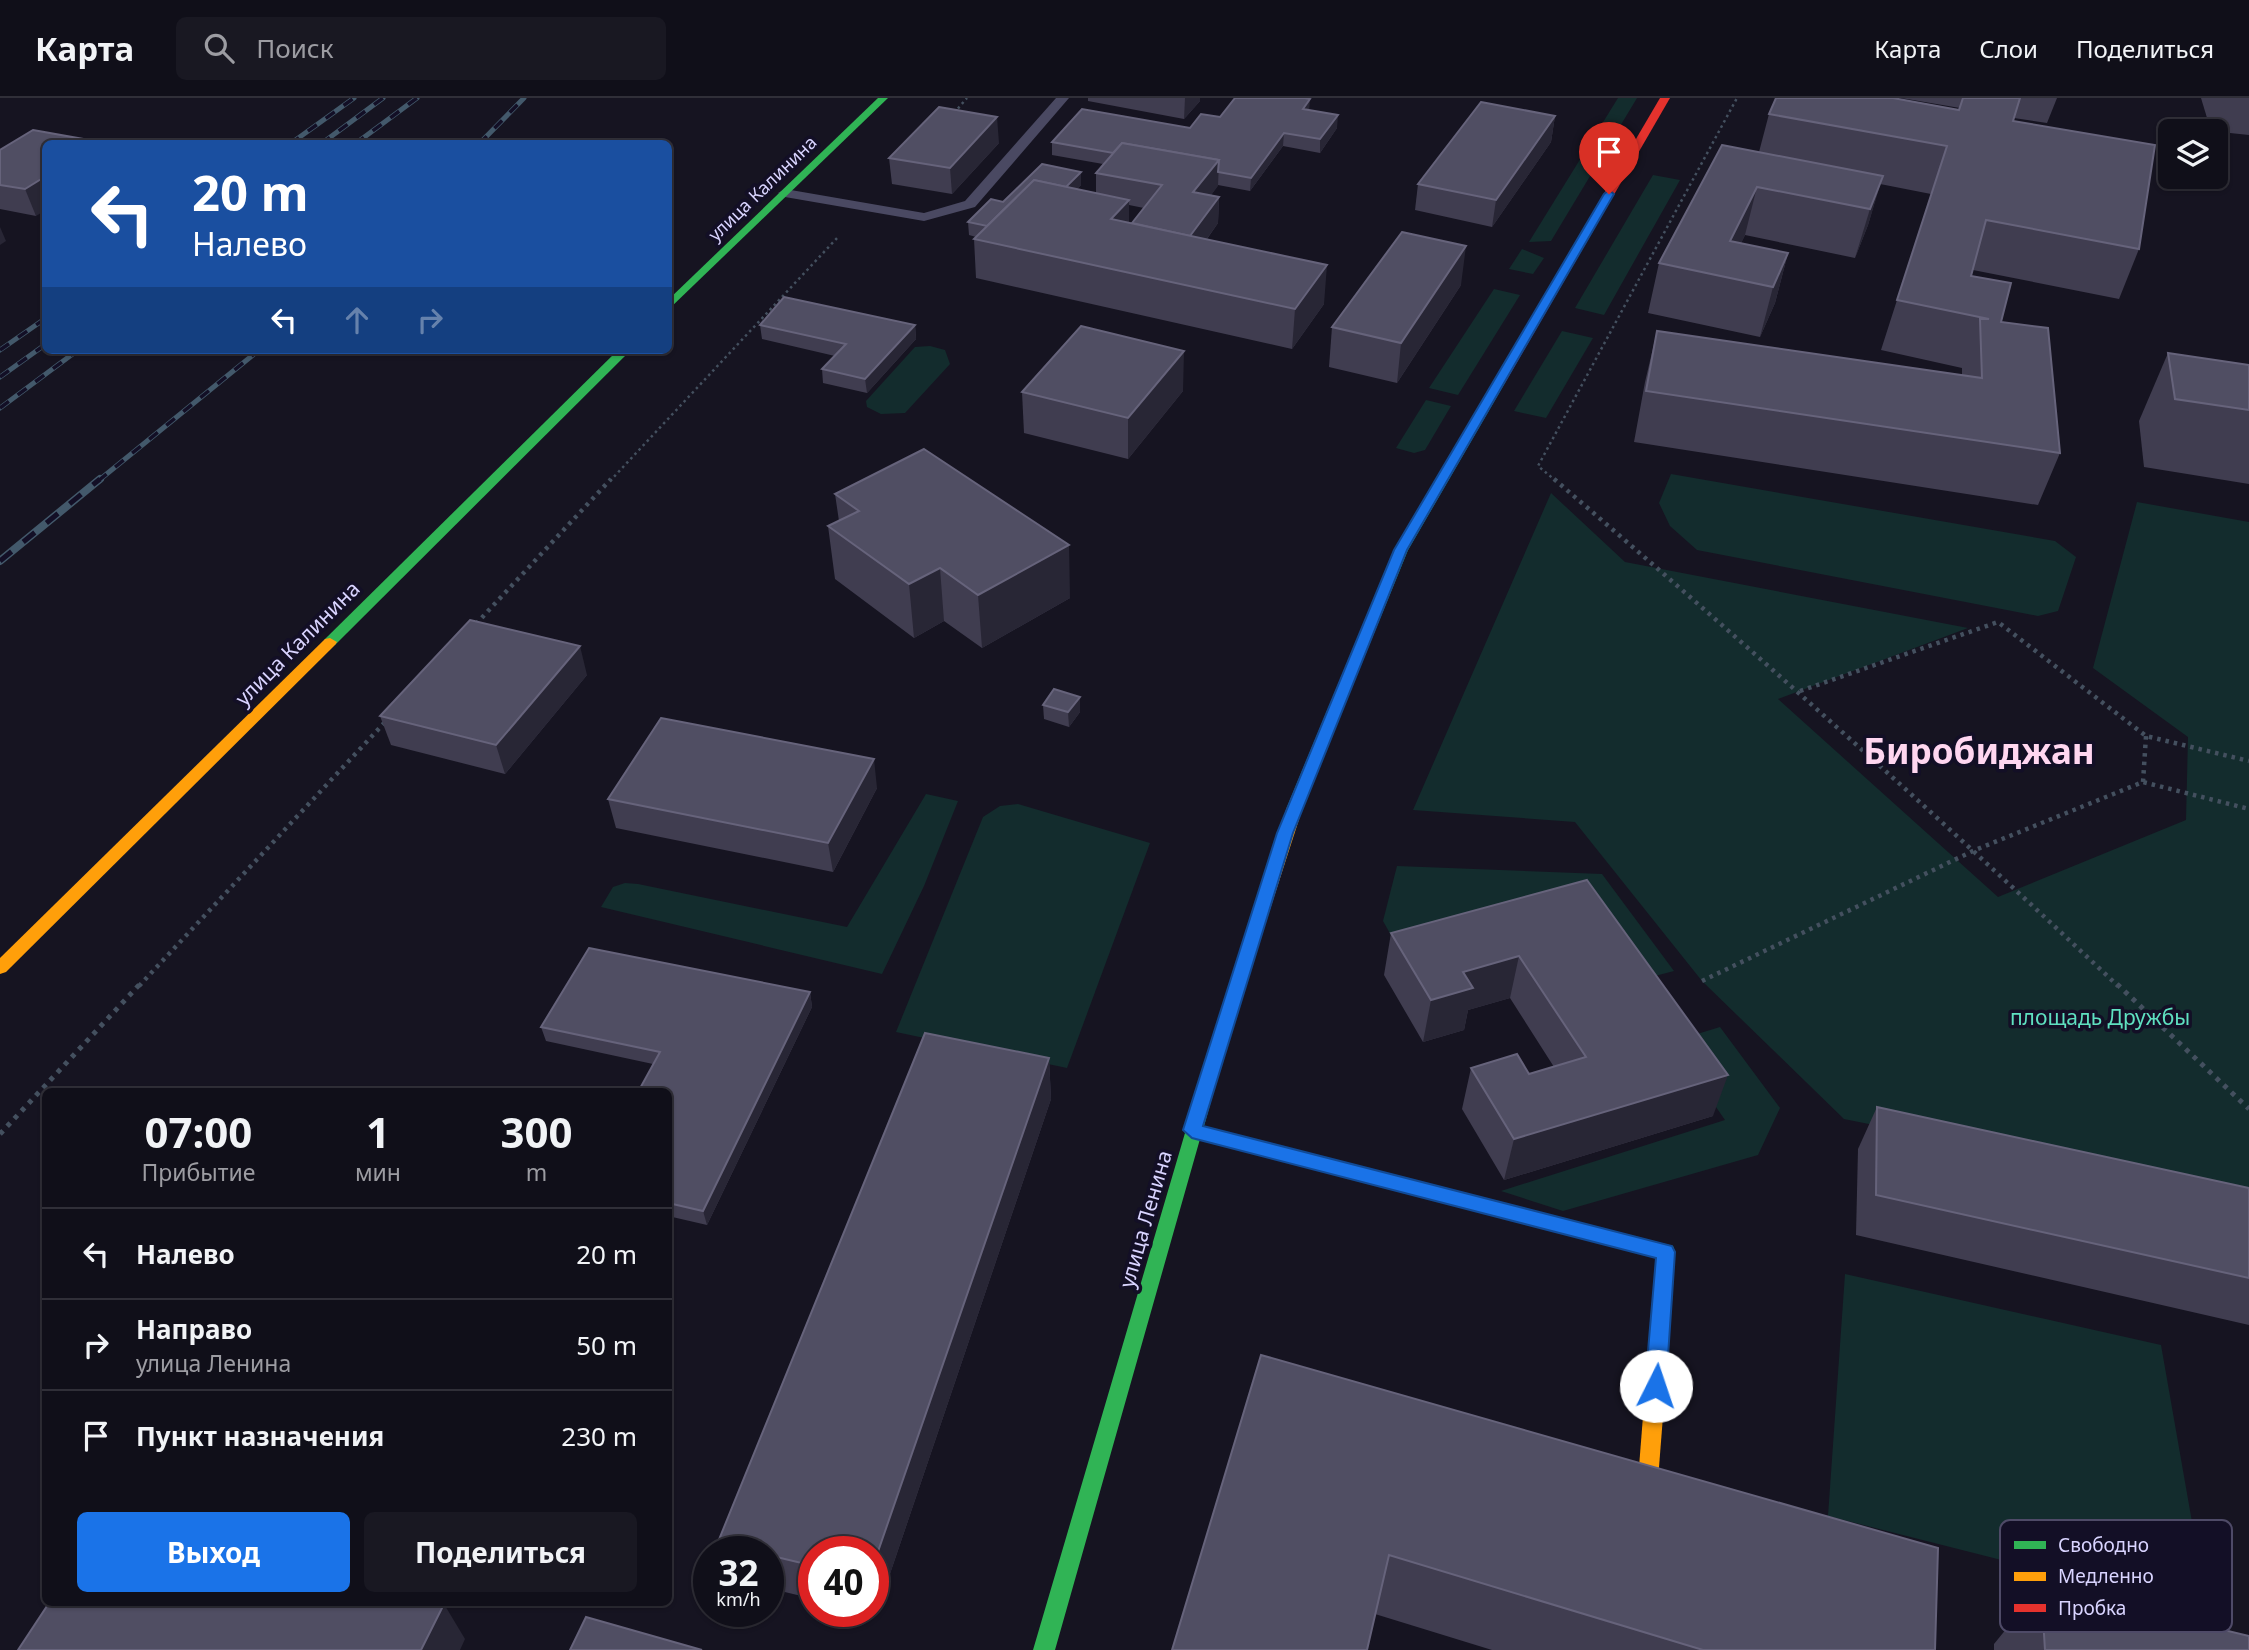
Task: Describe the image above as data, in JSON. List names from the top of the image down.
{
  "streets": {
    "street": ["улица Калинина", "улица Ленина"]
  },
  "districts": ["Биробиджан"],
  "parks": ["площадь Дружбы"],
  "legend": ["Свободно", "Медленно", "Пробка"],
  "page": {
    "header": "Карта",
    "search": "Поиск",
    "nav": ["Карта", "Слои", "Поделиться"],
    "turn": ["20 m", "Налево"],
    "eta": [
      "07:00",
      "Прибытие",
      "1",
      "мин",
      "300",
      "m"
    ],
    "list": [
      {
        "name": "Налево",
        "value": "20 m"
      },
      {
        "name": "Направо",
        "note": "улица Ленина",
        "value": "50 m"
      },
      {
        "name": "Пункт назначения",
        "value": "230 m"
      }
    ],
    "buttons": ["Выход", "Поделиться"],
    "speed": "32 km/h",
    "limit": "40"
  }
}
